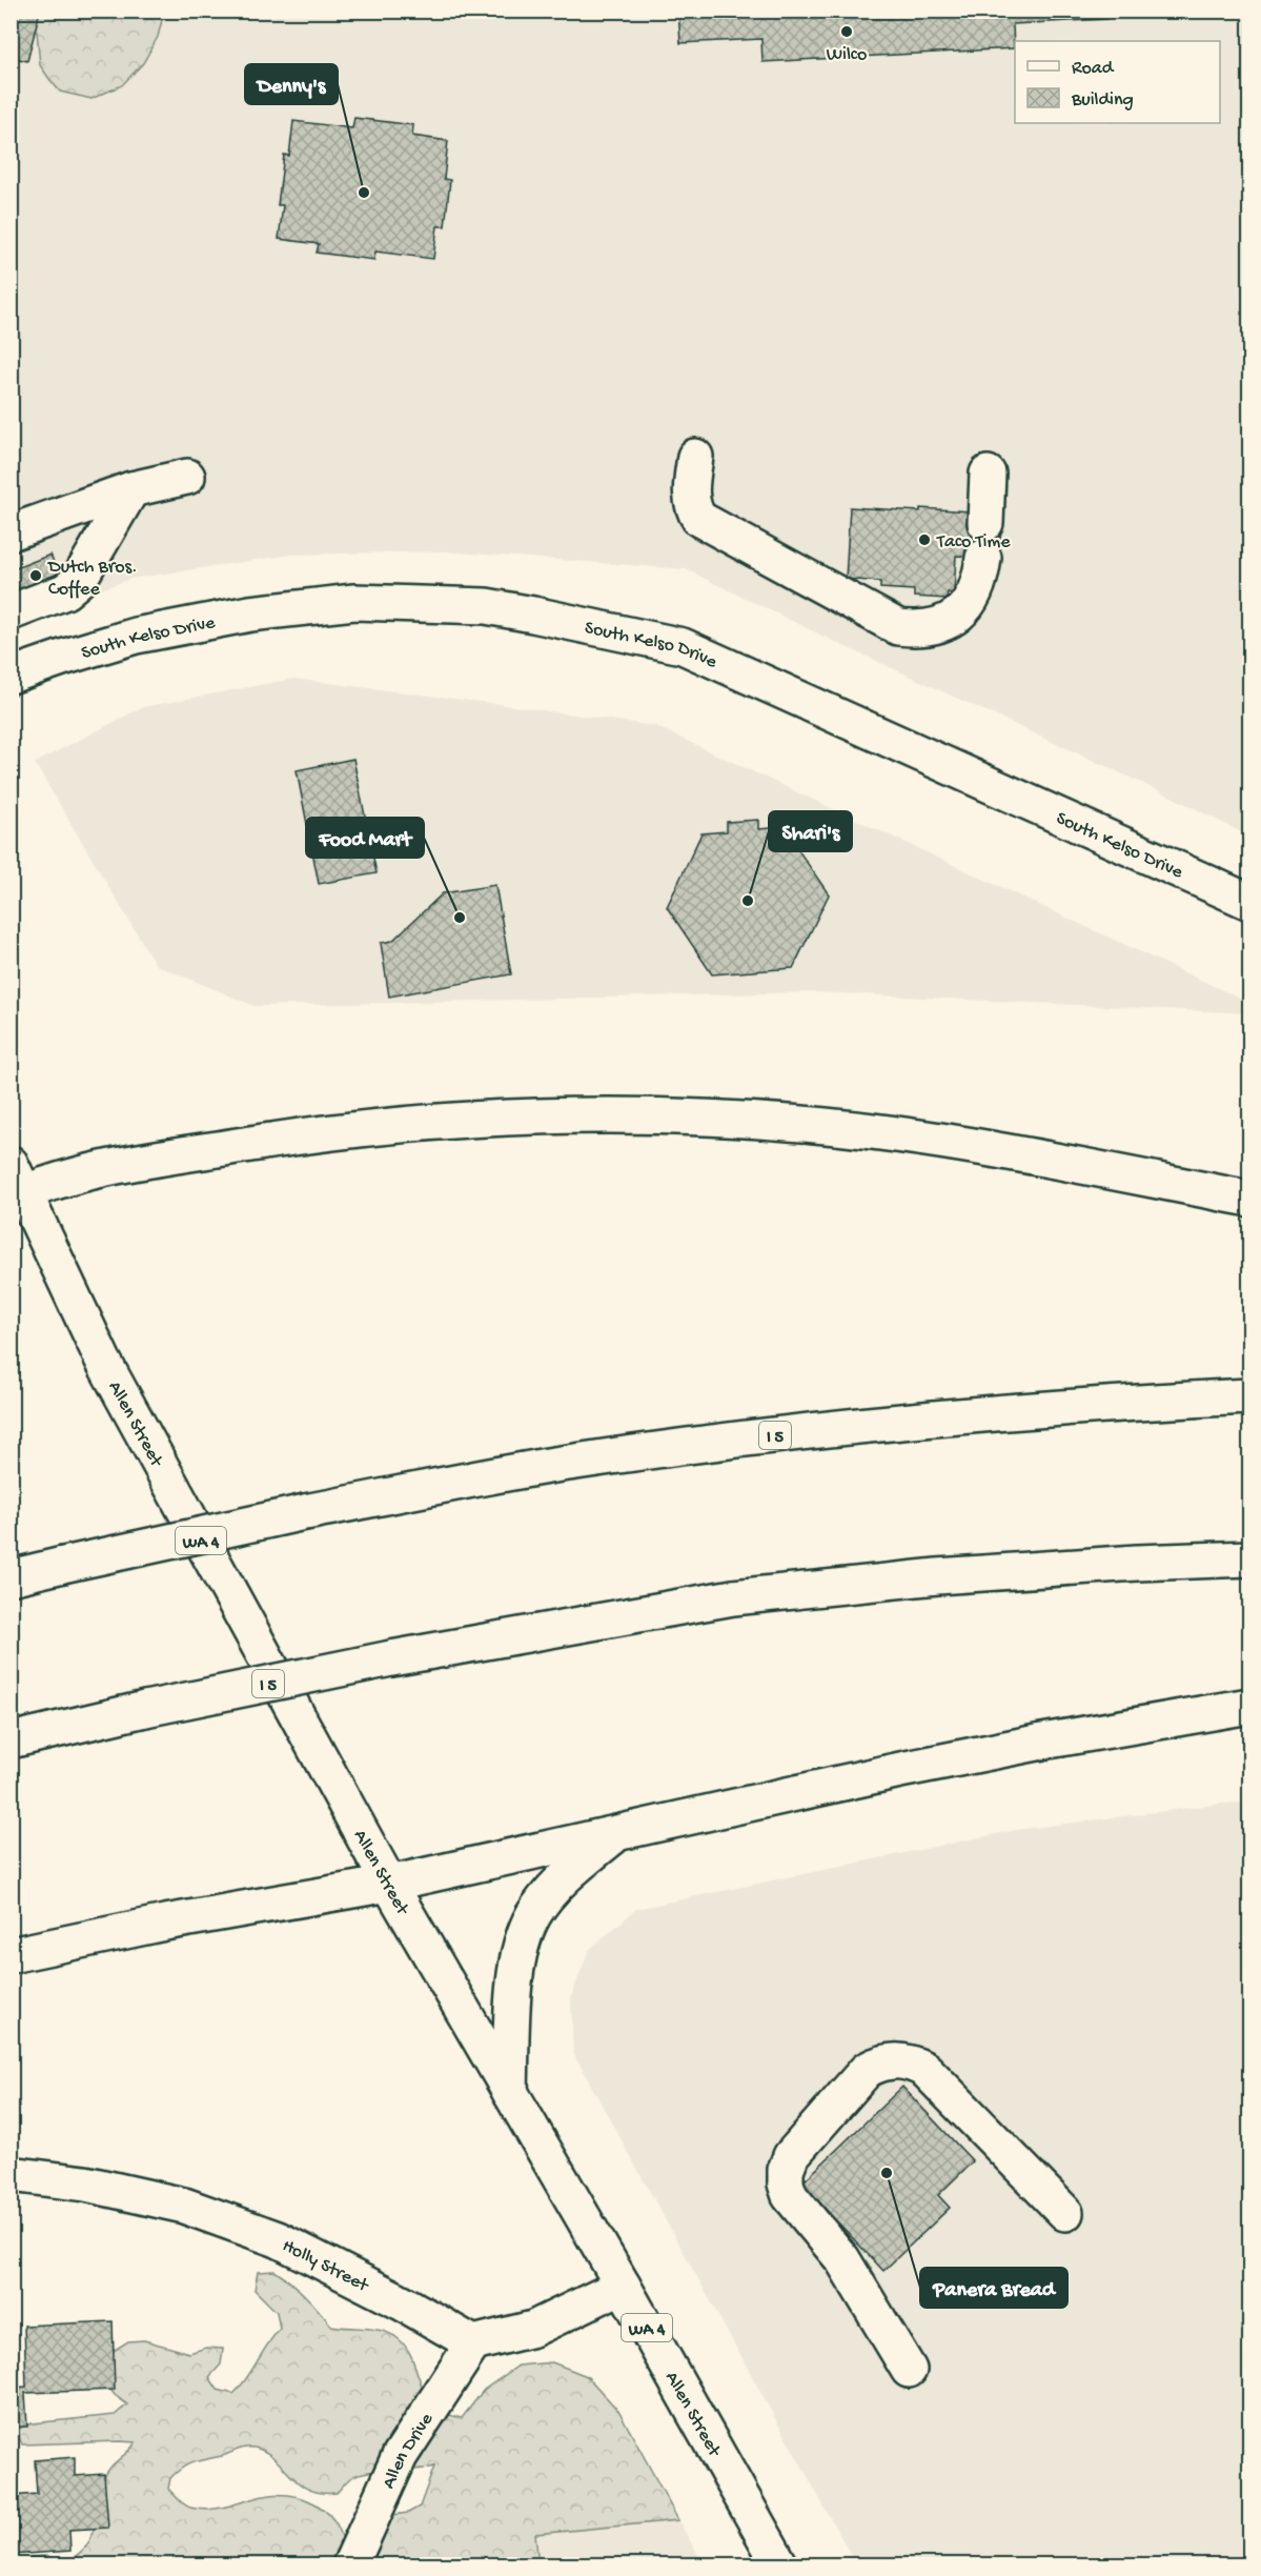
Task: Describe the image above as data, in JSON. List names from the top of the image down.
{
  "streets": {
    "main road": [
      "South Kelso Drive",
      "Allen Street",
      "I 5",
      "WA 4",
      "Holly Street",
      "Allen Drive"
    ]
  },
  "crossings": [
    ["Holly Street", "Allen Drive"]
  ],
  "places": [
    "Wilco",
    "Denny's",
    "Taco Time",
    "Dutch Bros. Coffee",
    "Shari's",
    "Food Mart",
    "Panera Bread"
  ],
  "legend": ["Road", "Building"]
}
